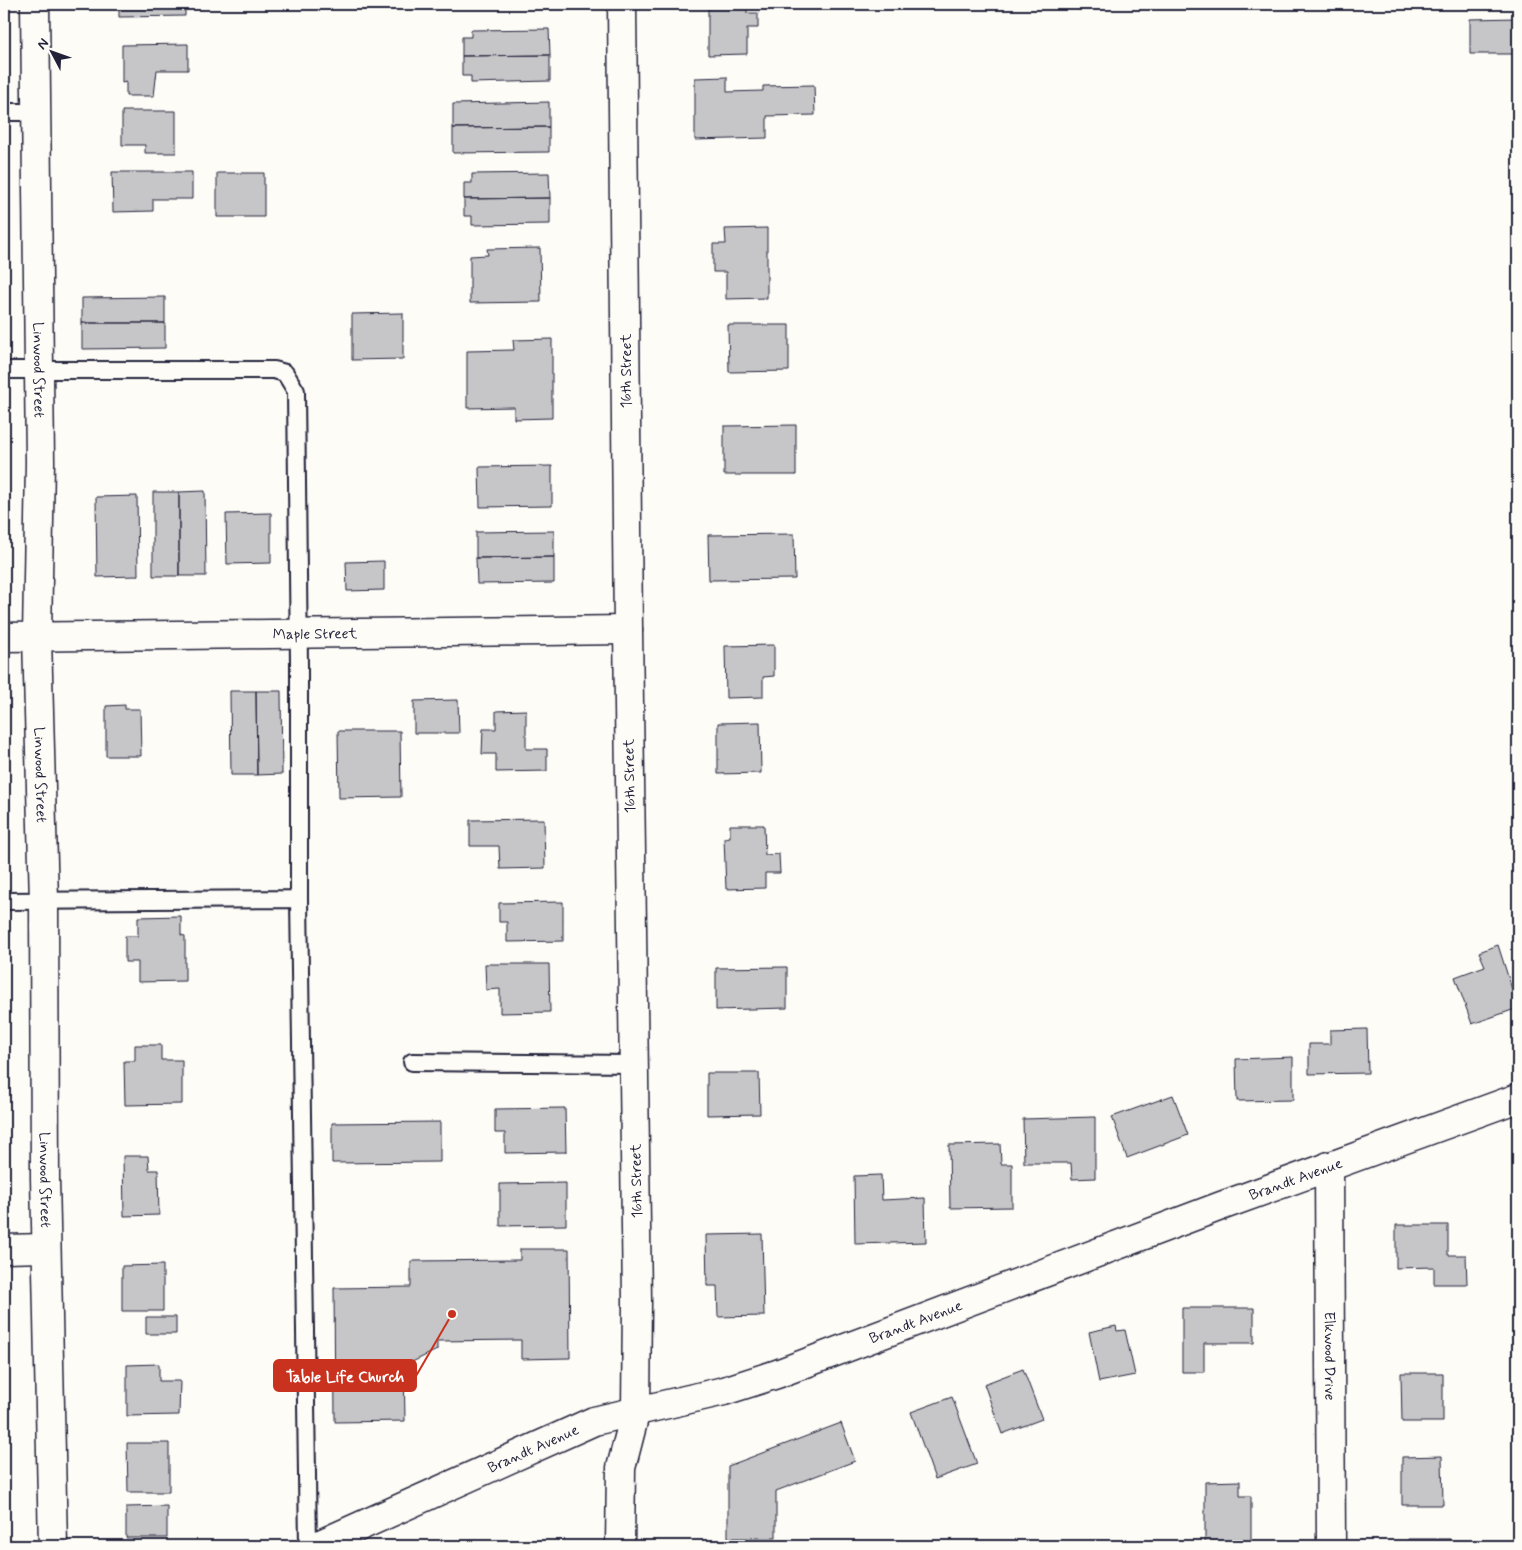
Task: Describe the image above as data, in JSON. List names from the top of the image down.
{
  "streets": {
    "street": [
      "Linwood Street",
      "16th Street",
      "Maple Street",
      "Brandt Avenue",
      "Elkwood Drive"
    ]
  },
  "crossings": [
    ["Linwood Street", "Maple Street"],
    ["16th Street", "Maple Street"],
    ["16th Street", "Brandt Avenue"],
    ["Brandt Avenue", "Elkwood Drive"]
  ],
  "places": ["Table Life Church"],
  "north": "top left"
}
